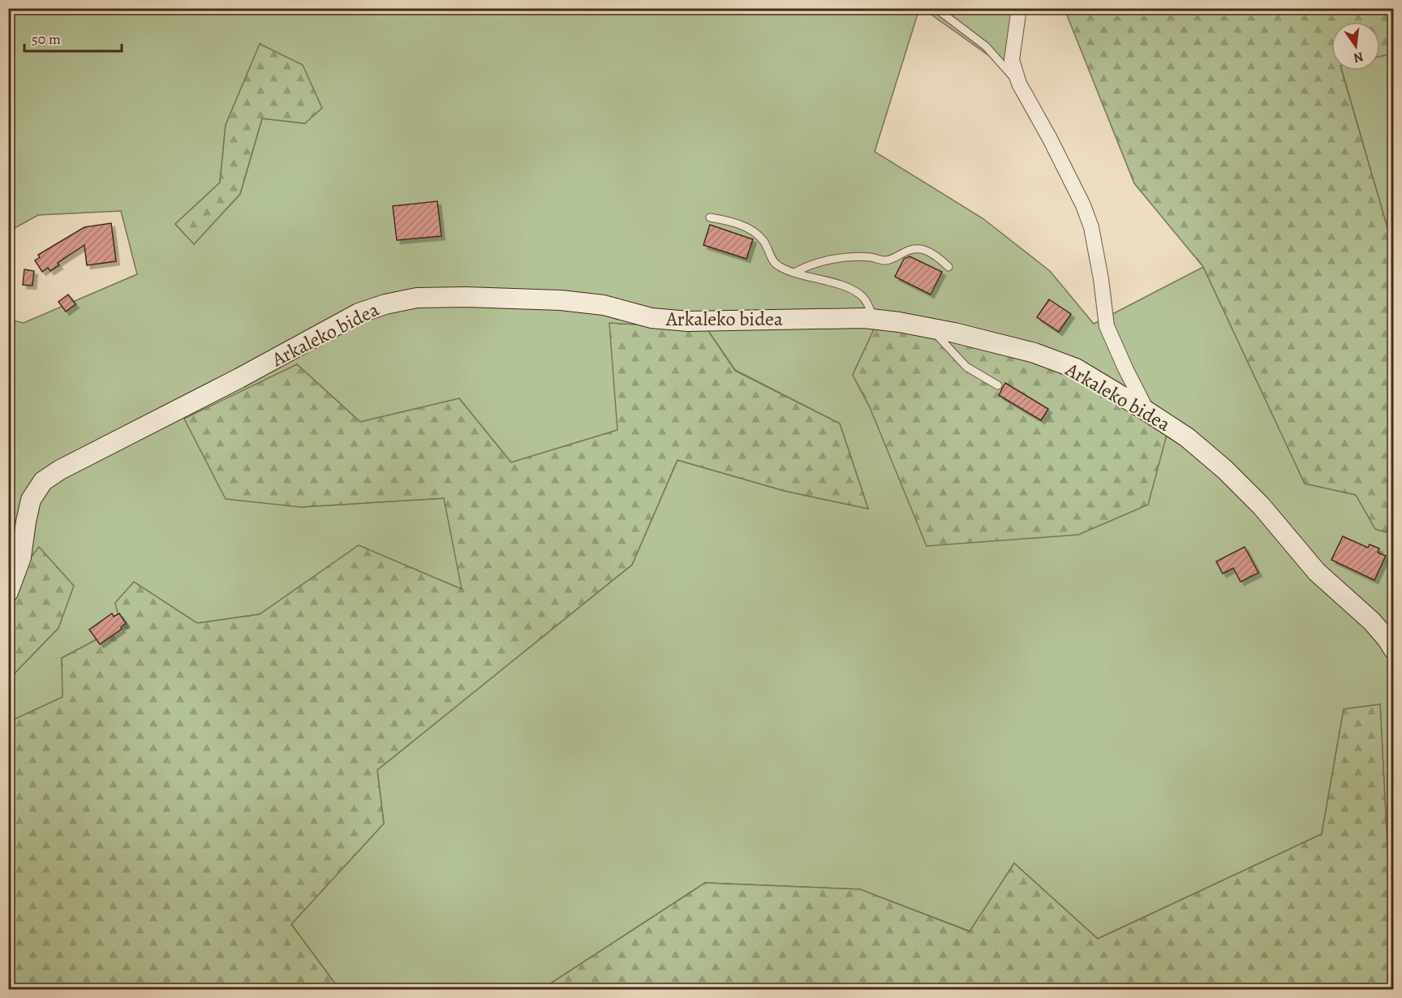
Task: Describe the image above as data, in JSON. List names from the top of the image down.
{
  "streets": {
    "street": ["Arkaleko bidea"]
  },
  "scale_bar": "50 m",
  "north": "bottom"
}
